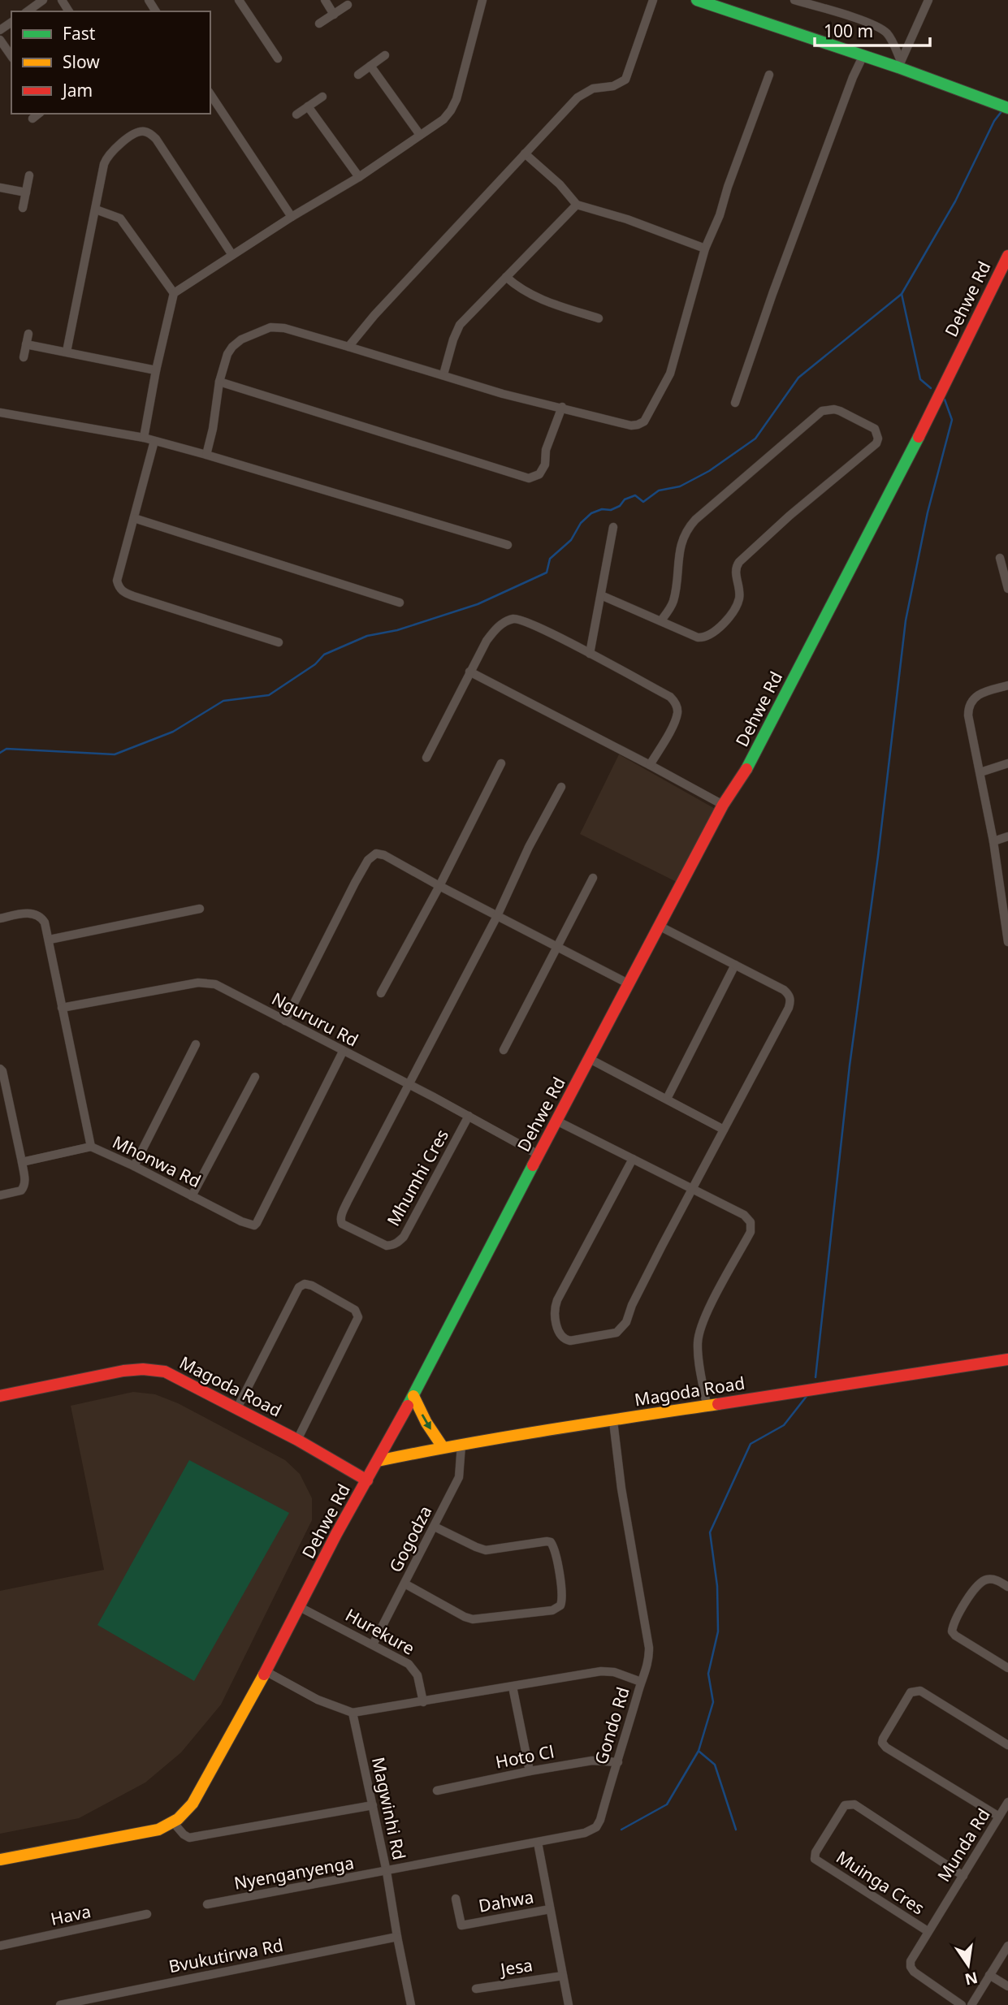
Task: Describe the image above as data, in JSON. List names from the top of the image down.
{
  "streets": {
    "street": [
      "Dehwe Rd",
      "Ngururu Rd",
      "Mhonwa Rd",
      "Mhumhi Cres",
      "Magoda Road",
      "Gogodza",
      "Hurekure",
      "Gondo Rd",
      "Hoto Cl",
      "Magwinhi Rd",
      "Munda Rd",
      "Nyenganyenga",
      "Muinga Cres",
      "Dahwa",
      "Hava",
      "Bvukutirwa Rd",
      "Jesa"
    ]
  },
  "crossings": [
    ["Dehwe Rd", "Ngururu Rd"],
    ["Dehwe Rd", "Magoda Road"],
    ["Dehwe Rd", "Hurekure"],
    ["Ngururu Rd", "Mhonwa Rd"],
    ["Ngururu Rd", "Mhumhi Cres"],
    ["Magoda Road", "Gogodza"],
    ["Magoda Road", "Gondo Rd"],
    ["Gogodza", "Hurekure"],
    ["Gondo Rd", "Hoto Cl"],
    ["Gondo Rd", "Magwinhi Rd"],
    ["Gondo Rd", "Nyenganyenga"],
    ["Magwinhi Rd", "Nyenganyenga"],
    ["Magwinhi Rd", "Bvukutirwa Rd"],
    ["Munda Rd", "Muinga Cres"]
  ],
  "legend": ["Fast", "Slow", "Jam"],
  "scale_bar": "100 m",
  "north": "bottom"
}
